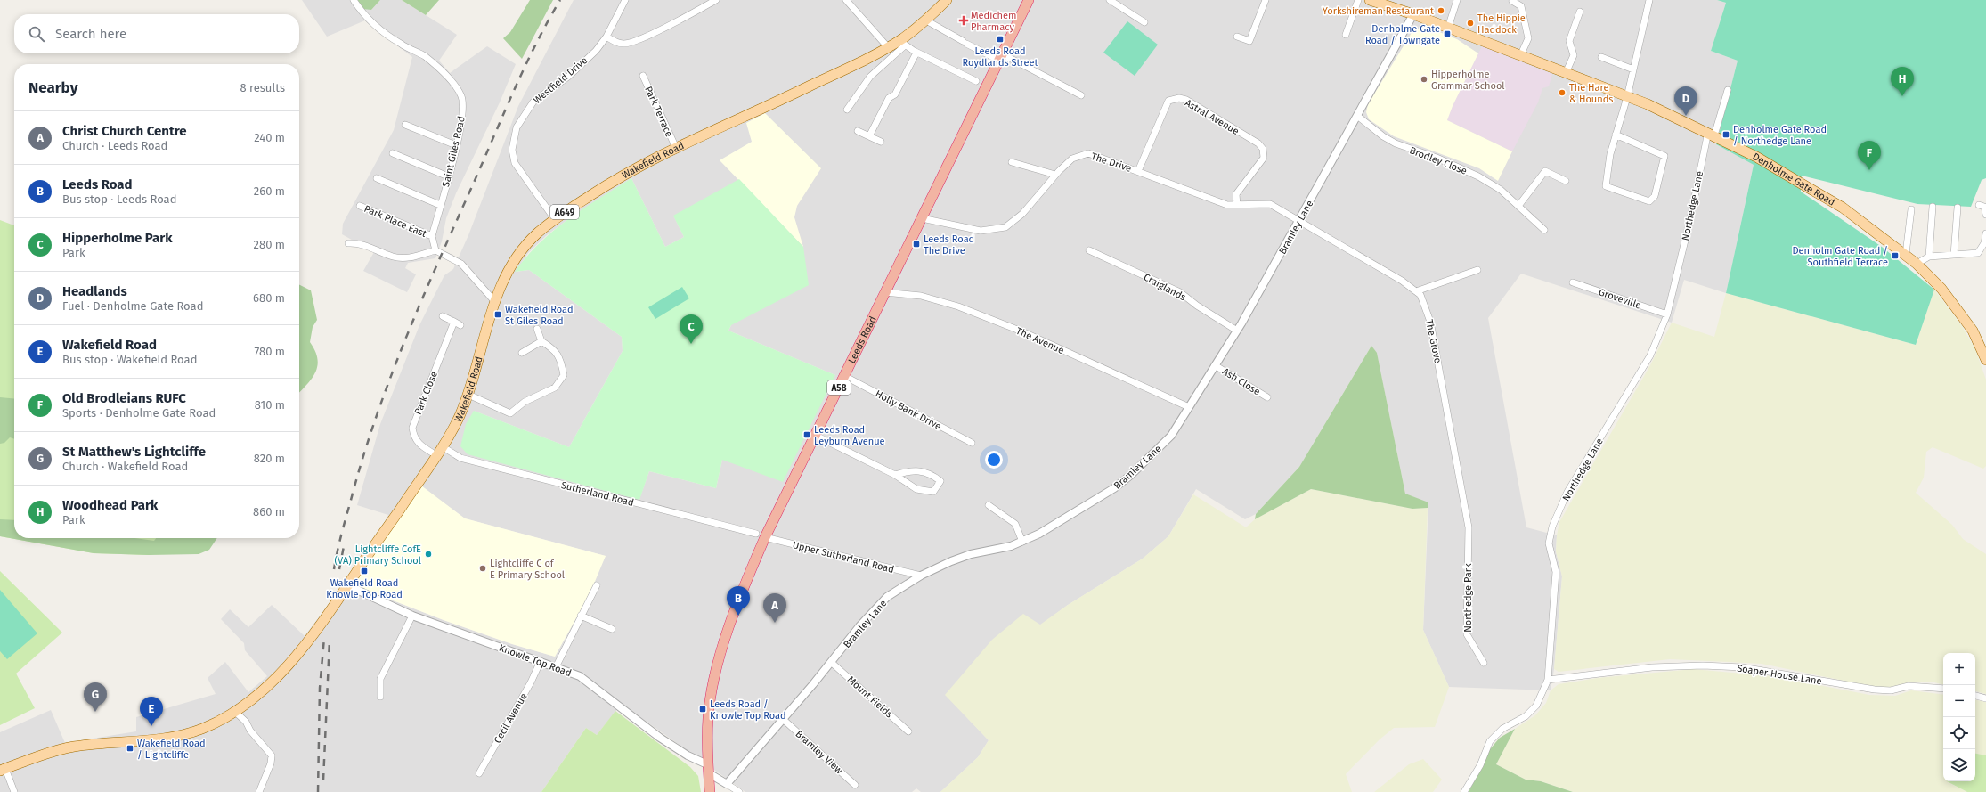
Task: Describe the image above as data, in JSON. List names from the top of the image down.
{
  "streets": {
    "highway": ["Leeds Road", "A58"],
    "main road": ["Wakefield Road", "Denholme Gate Road", "A649"],
    "street": [
      "Westfield Drive",
      "Park Terrace",
      "Astral Avenue",
      "Saint Giles Road",
      "Brodley Close",
      "The Drive",
      "Northedge Lane",
      "Park Place East",
      "Bramley Lane",
      "Craiglands",
      "Groveville",
      "The Avenue",
      "The Grove",
      "Ash Close",
      "Park Close",
      "Holly Bank Drive",
      "Sutherland Road",
      "Upper Sutherland Road",
      "Northedge Park",
      "Knowle Top Road",
      "Soaper House Lane",
      "Mount Fields",
      "Cecil Avenue",
      "Bramley View"
    ]
  },
  "crossings": [
    ["Westfield Drive", "Wakefield Road"],
    ["Park Terrace", "Wakefield Road"],
    ["Astral Avenue", "The Drive"],
    ["Saint Giles Road", "Park Place East"],
    ["Wakefield Road", "Park Close"],
    ["Wakefield Road", "Sutherland Road"],
    ["Wakefield Road", "Knowle Top Road"],
    ["Brodley Close", "Bramley Lane"],
    ["The Drive", "Bramley Lane"],
    ["The Drive", "Leeds Road"],
    ["The Drive", "The Grove"],
    ["Denholme Gate Road", "Northedge Lane"],
    ["Denholme Gate Road", "Bramley Lane"],
    ["Northedge Lane", "Groveville"],
    ["Northedge Lane", "Soaper House Lane"],
    ["Bramley Lane", "Craiglands"],
    ["Bramley Lane", "The Avenue"],
    ["Bramley Lane", "The Grove"],
    ["Bramley Lane", "Ash Close"],
    ["Bramley Lane", "Upper Sutherland Road"],
    ["Bramley Lane", "Knowle Top Road"],
    ["Bramley Lane", "Mount Fields"],
    ["Bramley Lane", "Bramley View"],
    ["Leeds Road", "The Avenue"],
    ["Leeds Road", "Holly Bank Drive"],
    ["Leeds Road", "Sutherland Road"],
    ["Leeds Road", "Upper Sutherland Road"],
    ["Leeds Road", "Knowle Top Road"],
    ["The Grove", "Northedge Park"],
    ["Sutherland Road", "Upper Sutherland Road"],
    ["Knowle Top Road", "Cecil Avenue"]
  ],
  "places": {
    "other": [
      "Yorkshireman Restaurant",
      "The Hippie Haddock",
      "Hipperholme Grammar School",
      "The Hare & Hounds",
      "Lightcliffe CofE (VA) Primary School",
      "Lightcliffe C of E Primary School"
    ],
    "health": ["Medichem Pharmacy"],
    "transit": [
      "Denholme Gate Road / Towngate",
      "Leeds Road Roydlands Street",
      "Denholme Gate Road / Northedge Lane",
      "Leeds Road The Drive",
      "Denholm Gate Road / Southfield Terrace",
      "Wakefield Road St Giles Road",
      "Leeds Road Leyburn Avenue",
      "Wakefield Road Knowle Top Road",
      "Leeds Road / Knowle Top Road",
      "Wakefield Road / Lightcliffe"
    ]
  },
  "page": {
    "search": "Search here",
    "heading": ["Nearby", "8 results"],
    "pins": [
      "H",
      "D",
      "F",
      "C",
      "B",
      "A",
      "G",
      "E"
    ],
    "list": [
      {
        "mark": "A",
        "name": "Christ Church Centre",
        "note": "Church · Leeds Road",
        "value": "240 m"
      },
      {
        "mark": "B",
        "name": "Leeds Road",
        "note": "Bus stop · Leeds Road",
        "value": "260 m"
      },
      {
        "mark": "C",
        "name": "Hipperholme Park",
        "note": "Park",
        "value": "280 m"
      },
      {
        "mark": "D",
        "name": "Headlands",
        "note": "Fuel · Denholme Gate Road",
        "value": "680 m"
      },
      {
        "mark": "E",
        "name": "Wakefield Road",
        "note": "Bus stop · Wakefield Road",
        "value": "780 m"
      },
      {
        "mark": "F",
        "name": "Old Brodleians RUFC",
        "note": "Sports · Denholme Gate Road",
        "value": "810 m"
      },
      {
        "mark": "G",
        "name": "St Matthew's Lightcliffe",
        "note": "Church · Wakefield Road",
        "value": "820 m"
      },
      {
        "mark": "H",
        "name": "Woodhead Park",
        "note": "Park",
        "value": "860 m"
      }
    ],
    "map_buttons": ["+", "−"]
  }
}
